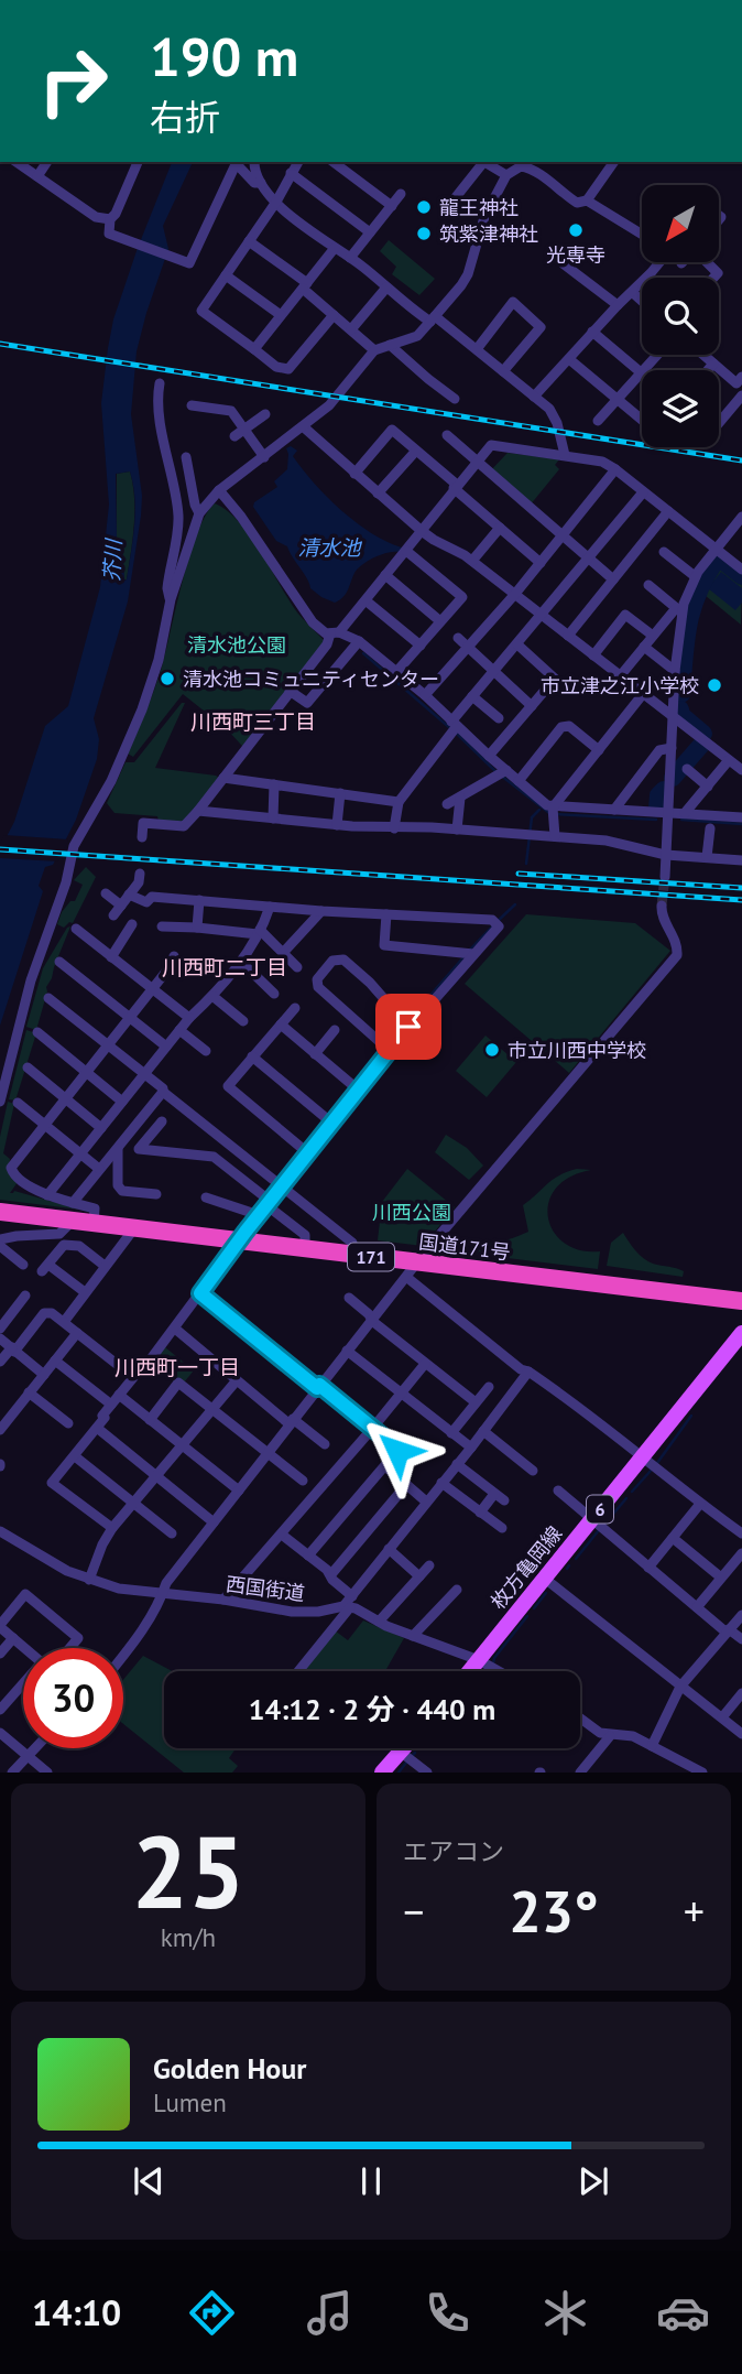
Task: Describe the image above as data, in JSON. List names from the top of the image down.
{
  "streets": {
    "highway": ["国道171号", "171"],
    "main road": ["6", "枚方亀岡線"],
    "street": ["西国街道"]
  },
  "districts": ["川西町三丁目", "川西町二丁目", "川西町一丁目"],
  "water": ["清水池", "芥川"],
  "parks": ["清水池公園", "川西公園"],
  "places": [
    "龍王神社",
    "光専寺",
    "筑紫津神社",
    "清水池コミュニティセンター",
    "市立津之江小学校",
    "市立川西中学校"
  ],
  "north": "bottom left",
  "page": {
    "turn": ["190 m", "右折"],
    "limit": "30",
    "trip": "14:12 · 2 分 · 440 m",
    "tile": [
      ["25", "km/h"],
      "エアコン"
    ],
    "heat": ["−", "23°", "+"],
    "song": ["Golden Hour", "Lumen"],
    "tabs": "14:10"
  }
}
